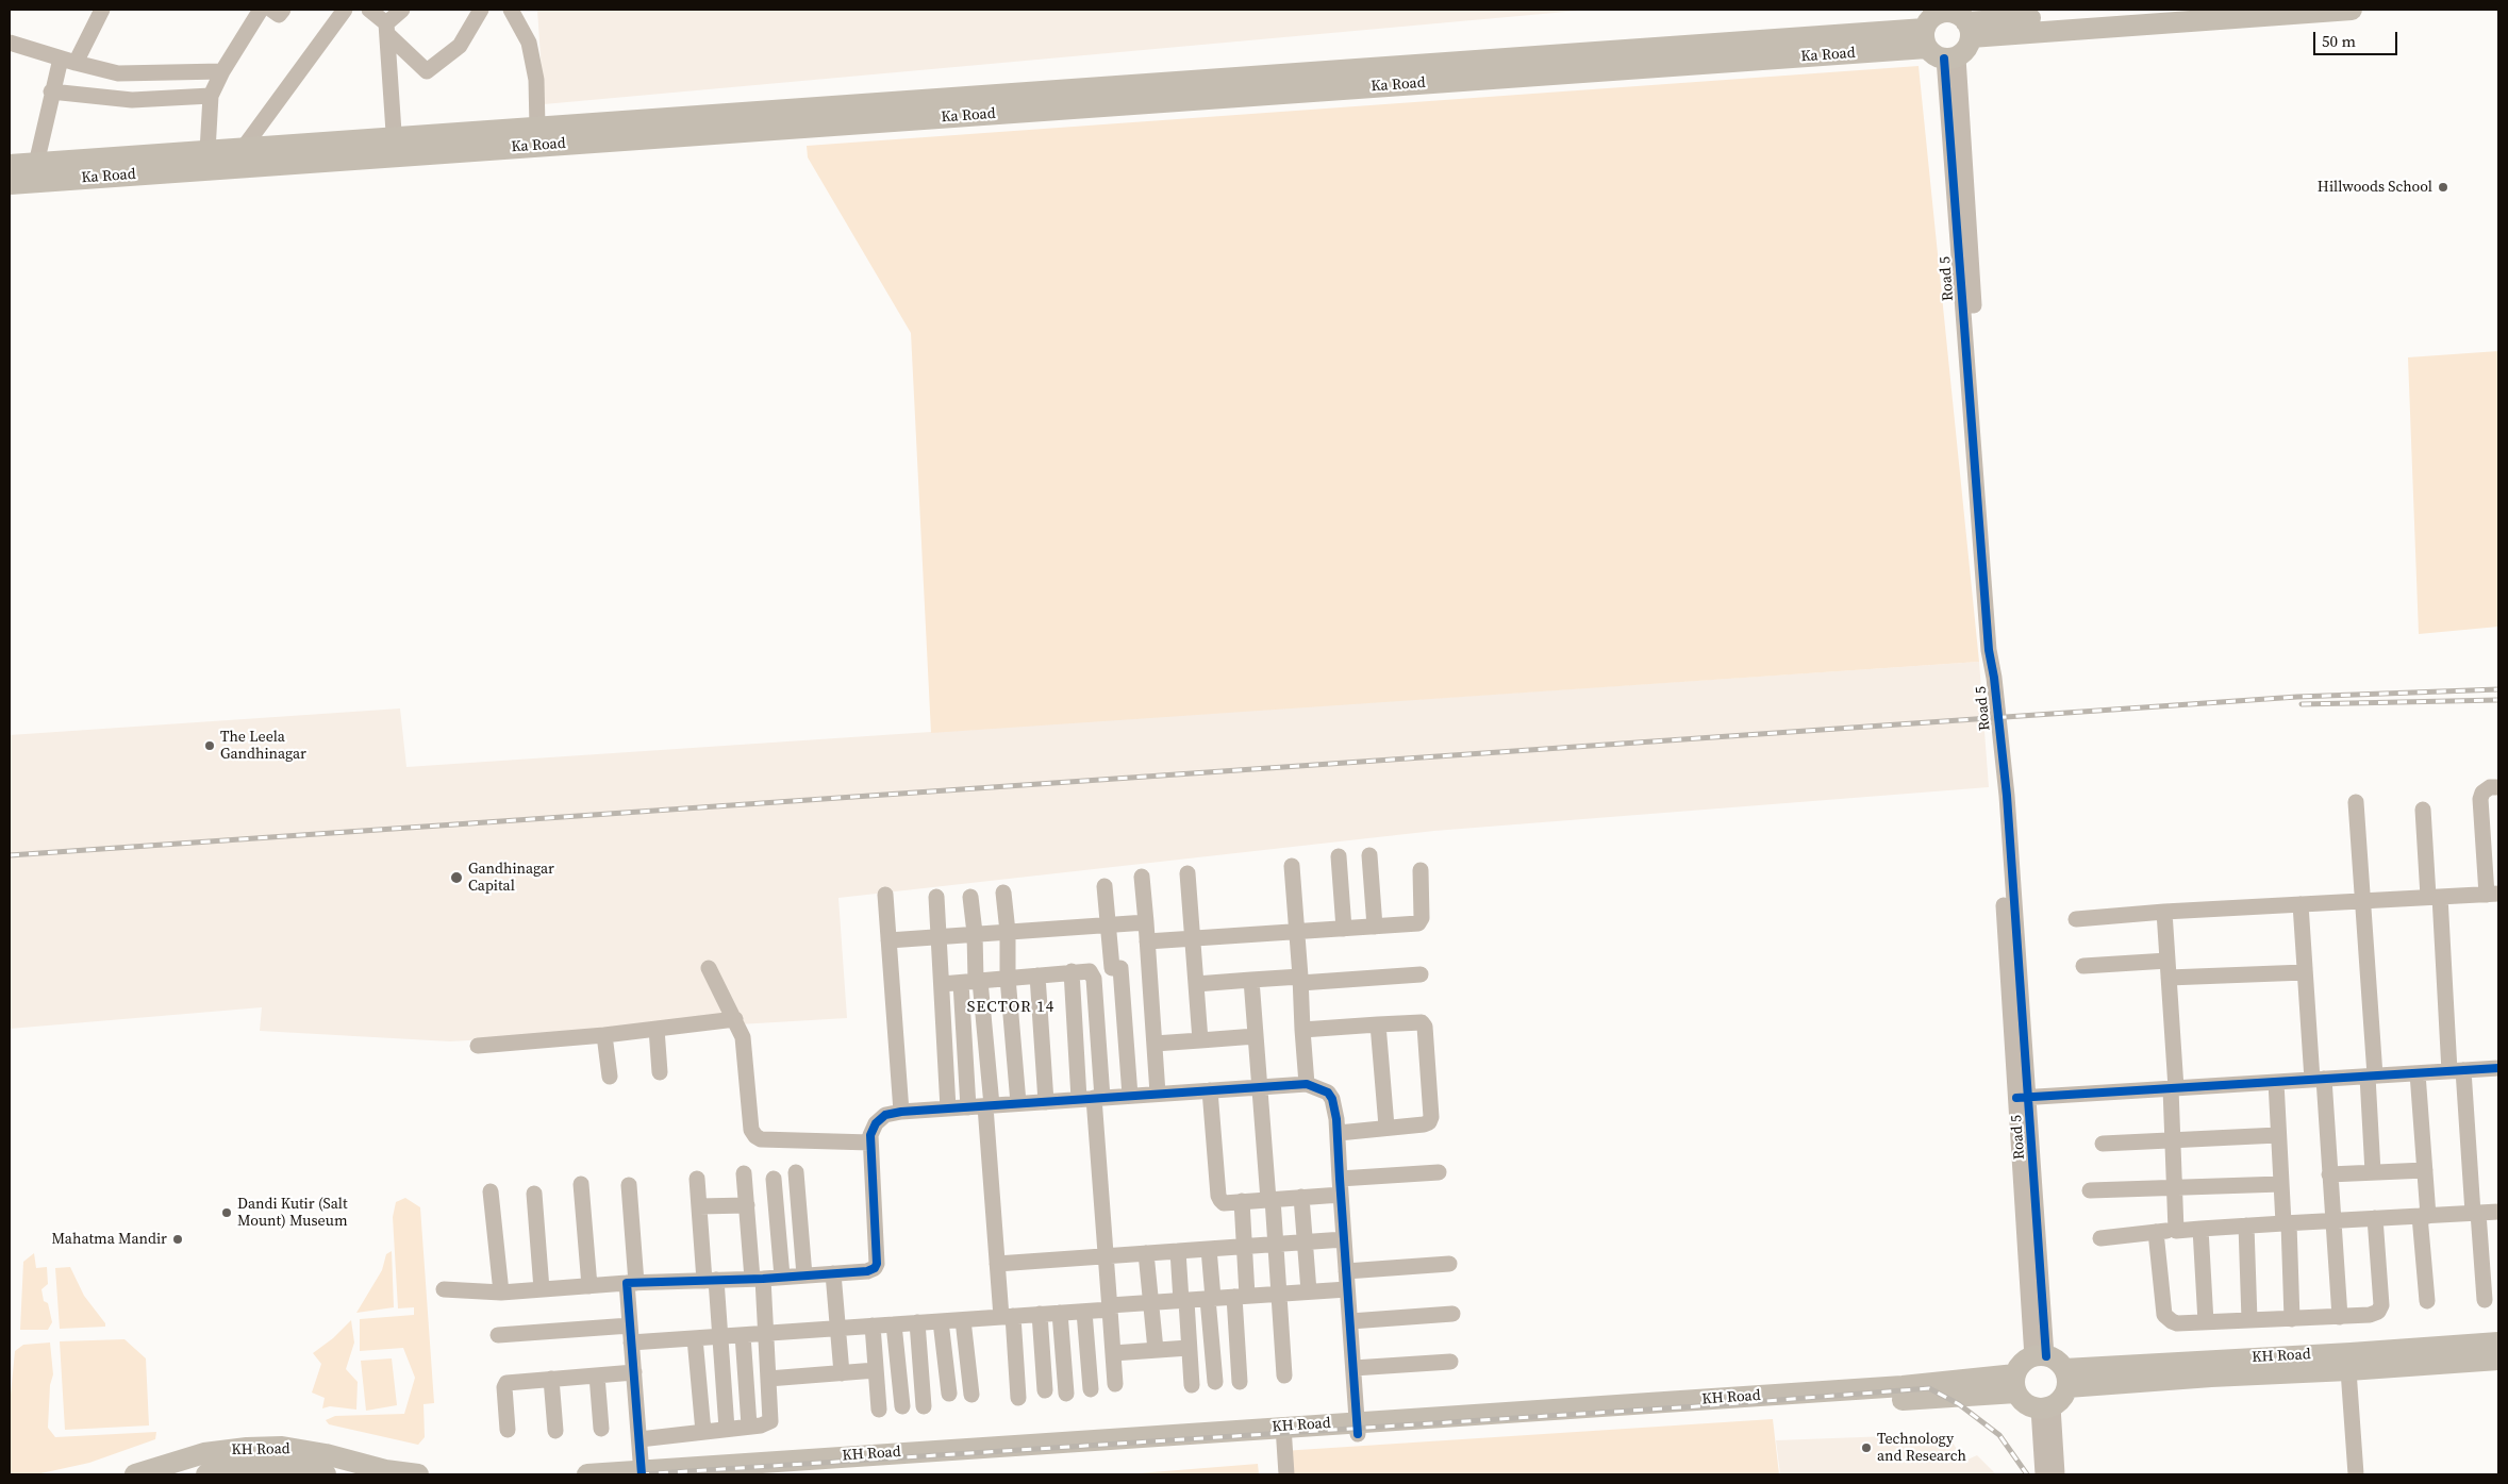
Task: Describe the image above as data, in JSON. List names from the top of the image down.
{
  "streets": {
    "main road": ["Ka Road", "KH Road"],
    "street": ["Road 5"]
  },
  "crossings": [
    ["Ka Road", "Road 5"],
    ["Road 5", "KH Road"]
  ],
  "districts": ["SECTOR 14"],
  "places": [
    "Hillwoods School",
    "The Leela Gandhinagar",
    "Gandhinagar Capital",
    "Dandi Kutir (Salt Mount) Museum",
    "Mahatma Mandir",
    "Technology and Research"
  ],
  "scale_bar": "50 m"
}
